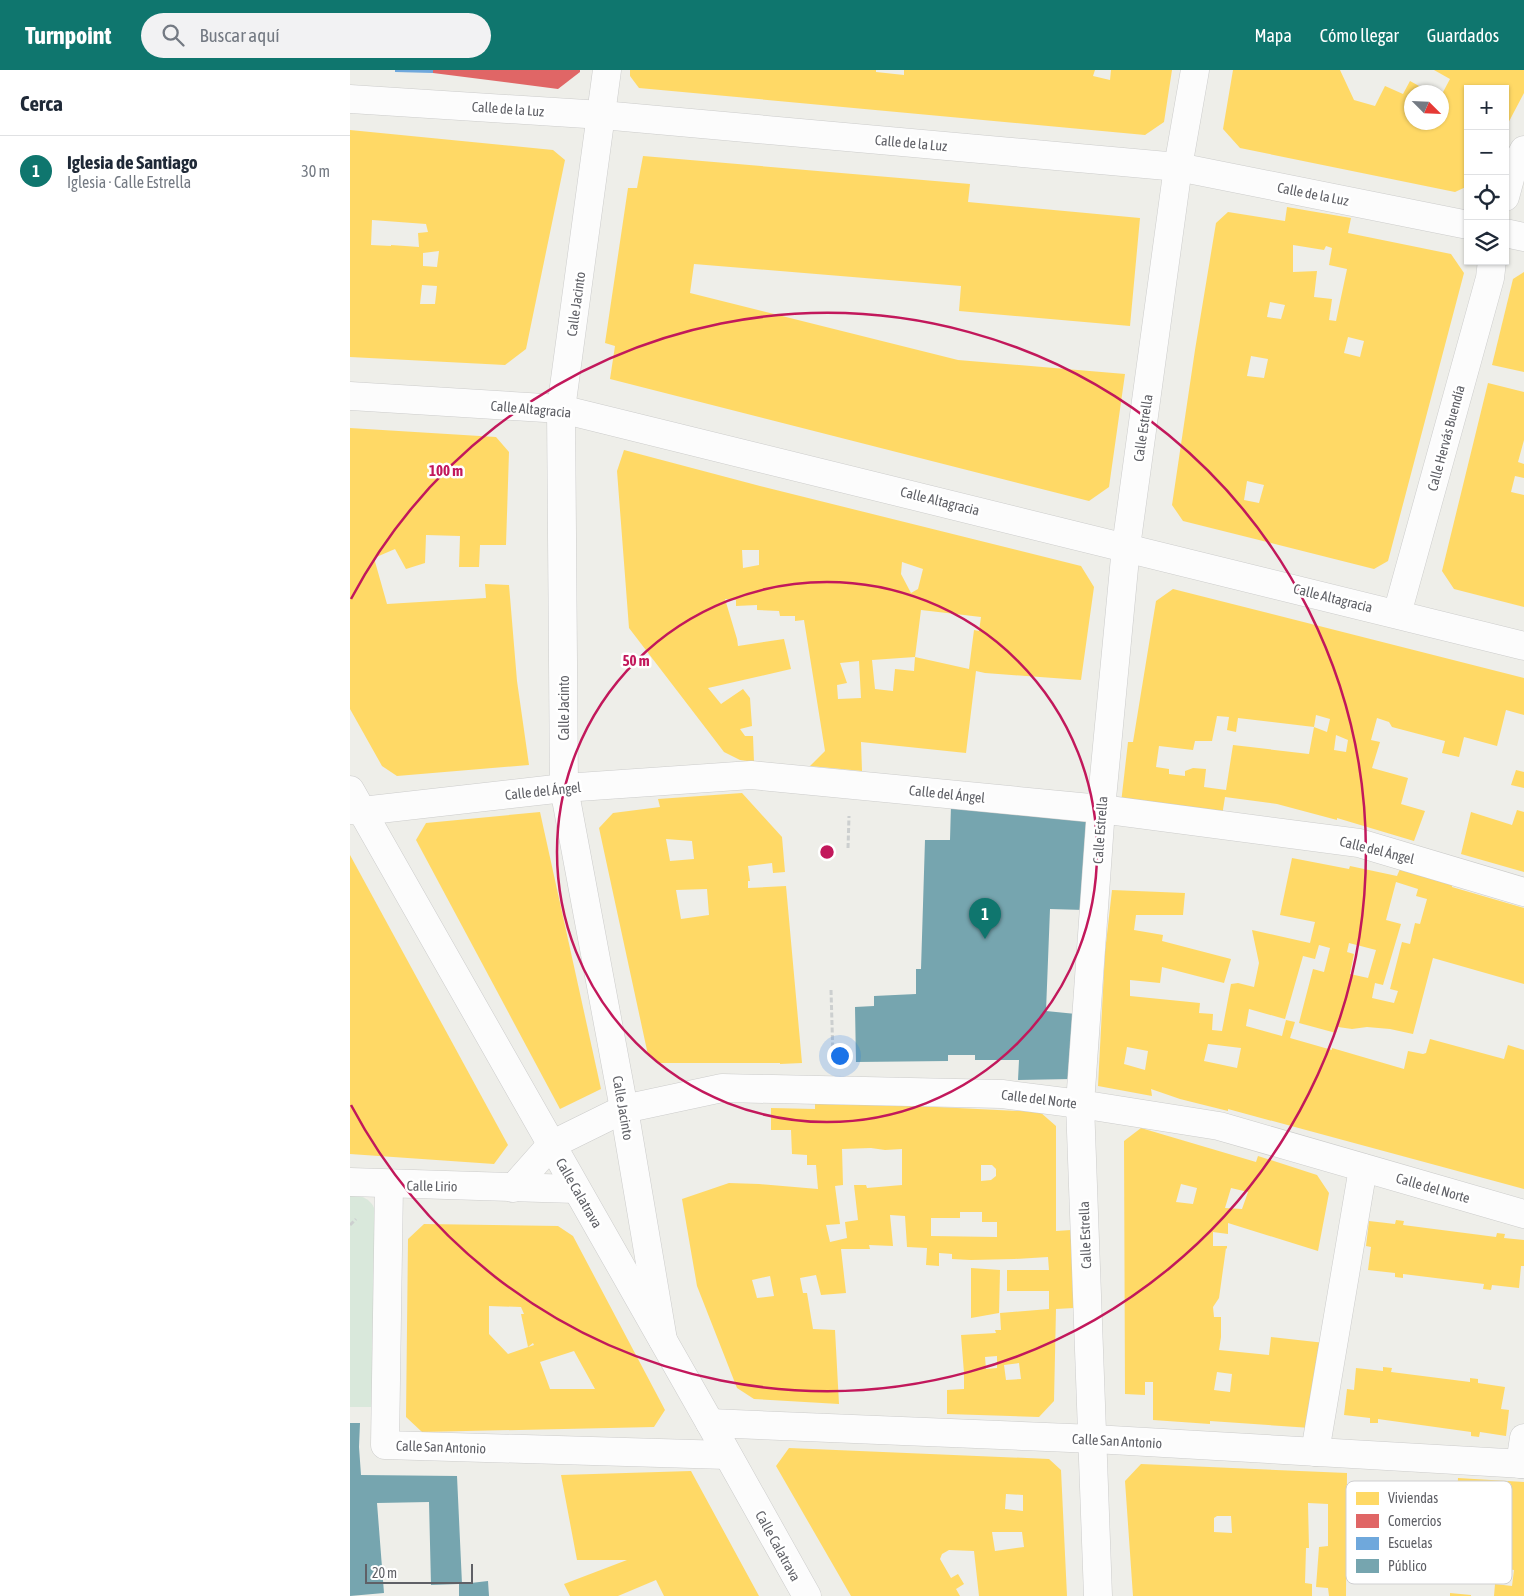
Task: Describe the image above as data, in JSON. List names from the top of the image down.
{
  "streets": {
    "street": [
      "Calle de la Luz",
      "Calle Jacinto",
      "Calle Altagracia",
      "Calle Estrella",
      "Calle Hervás Buendía",
      "Calle del Ángel",
      "Calle del Norte",
      "Calle Lirio",
      "Calle Calatrava",
      "Calle San Antonio"
    ]
  },
  "crossings": [
    ["Calle de la Luz", "Calle Jacinto"],
    ["Calle de la Luz", "Calle Estrella"],
    ["Calle Jacinto", "Calle Altagracia"],
    ["Calle Jacinto", "Calle del Ángel"],
    ["Calle Jacinto", "Calle del Norte"],
    ["Calle Jacinto", "Calle Calatrava"],
    ["Calle Altagracia", "Calle Estrella"],
    ["Calle Altagracia", "Calle Hervás Buendía"],
    ["Calle Estrella", "Calle del Ángel"],
    ["Calle Estrella", "Calle del Norte"],
    ["Calle Estrella", "Calle San Antonio"],
    ["Calle del Ángel", "Calle Calatrava"],
    ["Calle del Norte", "Calle Calatrava"],
    ["Calle Lirio", "Calle Calatrava"],
    ["Calle Lirio", "Calle San Antonio"],
    ["Calle Calatrava", "Calle San Antonio"]
  ],
  "legend": [
    "Viviendas",
    "Comercios",
    "Escuelas",
    "Público"
  ],
  "scale_bar": "20 m",
  "north": "bottom right",
  "page": {
    "header": "Turnpoint",
    "search": "Buscar aquí",
    "nav": ["Mapa", "Cómo llegar", "Guardados"],
    "heading": "Cerca",
    "map_buttons": ["+", "−"],
    "list": [
      {
        "mark": "1",
        "name": "Iglesia de Santiago",
        "note": "Iglesia · Calle Estrella",
        "value": "30 m"
      }
    ],
    "pins": "1",
    "scale": "20 m"
  },
  "rings": ["100 m", "50 m"]
}
